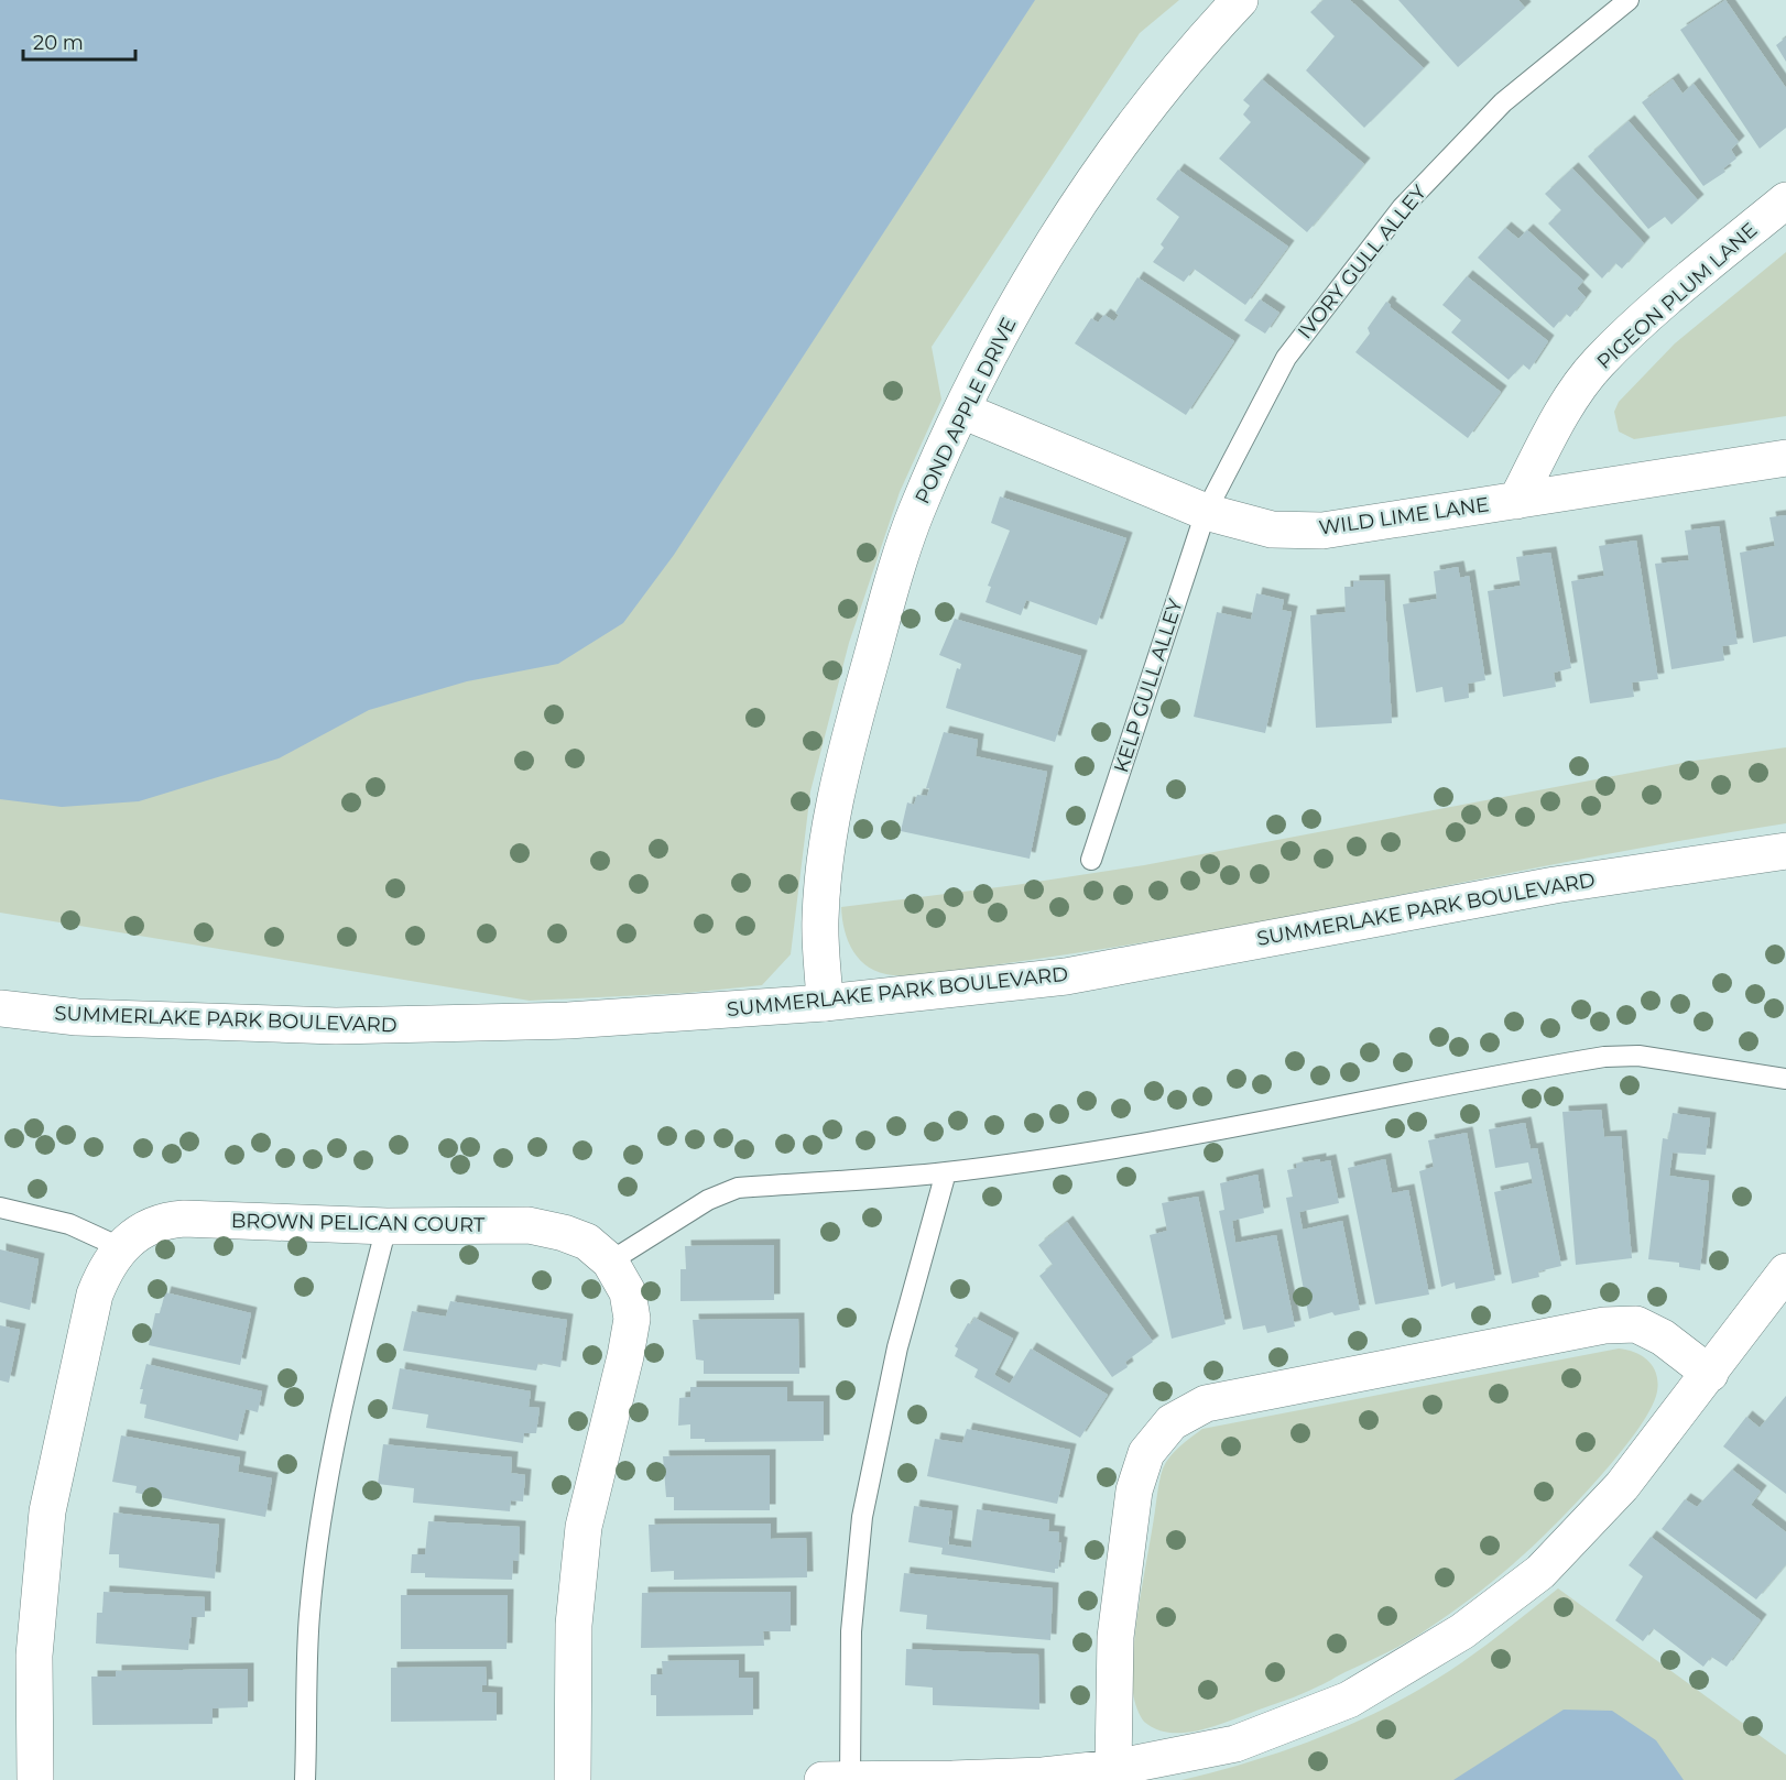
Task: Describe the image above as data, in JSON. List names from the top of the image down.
{
  "streets": {
    "street": [
      "PIGEON PLUM LANE",
      "POND APPLE DRIVE",
      "WILD LIME LANE",
      "SUMMERLAKE PARK BOULEVARD",
      "BROWN PELICAN COURT"
    ],
    "lane": ["IVORY GULL ALLEY", "KELP GULL ALLEY"]
  },
  "crossings": [
    ["IVORY GULL ALLEY", "WILD LIME LANE"],
    ["IVORY GULL ALLEY", "KELP GULL ALLEY"],
    ["PIGEON PLUM LANE", "WILD LIME LANE"],
    ["POND APPLE DRIVE", "WILD LIME LANE"],
    ["POND APPLE DRIVE", "SUMMERLAKE PARK BOULEVARD"],
    ["WILD LIME LANE", "KELP GULL ALLEY"]
  ],
  "scale_bar": "20 m"
}
